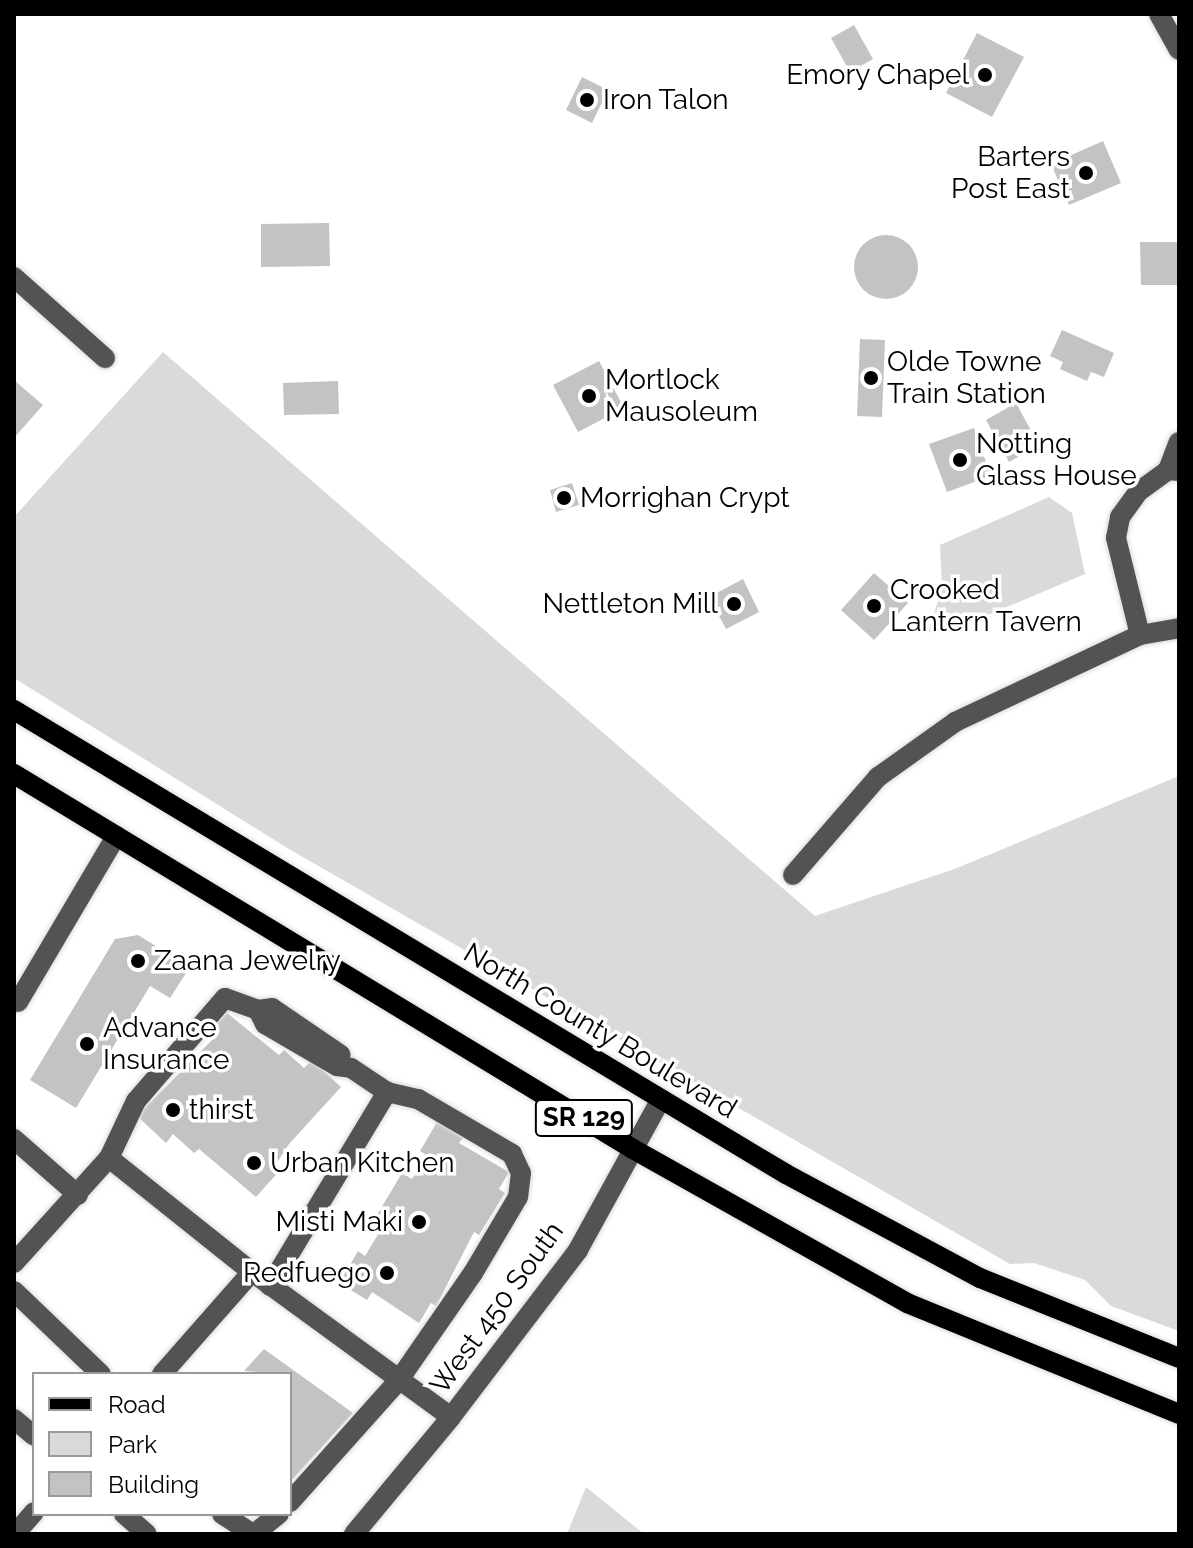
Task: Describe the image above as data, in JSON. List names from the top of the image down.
{
  "streets": {
    "main road": ["North County Boulevard", "SR 129"],
    "street": ["West 450 South"]
  },
  "crossings": [
    ["North County Boulevard", "West 450 South"],
    ["SR 129", "West 450 South"]
  ],
  "places": [
    "Emory Chapel",
    "Iron Talon",
    "Barters Post East",
    "Olde Towne Train Station",
    "Mortlock Mausoleum",
    "Notting Glass House",
    "Morrighan Crypt",
    "Nettleton Mill",
    "Crooked Lantern Tavern",
    "Zaana Jewelry",
    "Advance Insurance",
    "thirst",
    "Urban Kitchen",
    "Misti Maki",
    "Redfuego"
  ],
  "legend": ["Road", "Park", "Building"]
}
